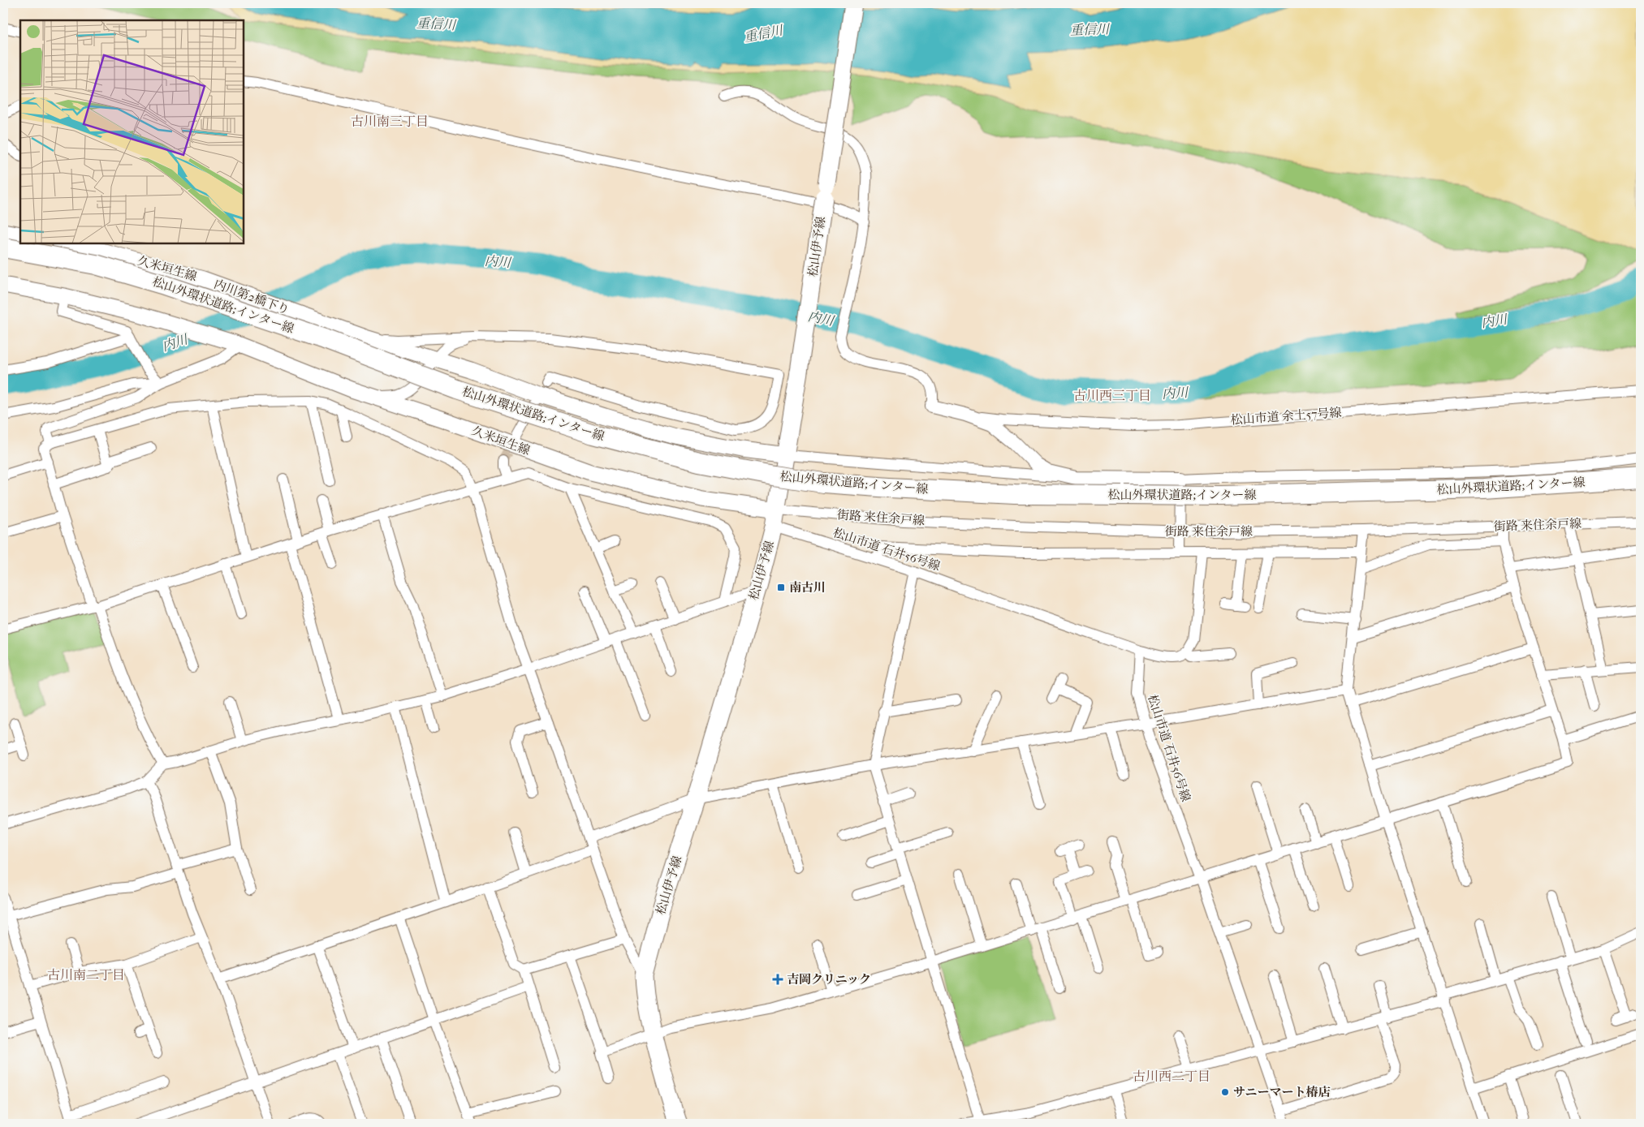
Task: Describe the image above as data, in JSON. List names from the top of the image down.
{
  "streets": {
    "highway": ["松山外環状道路;インター線"],
    "main road": ["松山伊予線", "久米垣生線", "内川第2橋下り"],
    "street": ["松山市道 余土57号線", "街路 来住余戸線", "松山市道 石井56号線"]
  },
  "crossings": [
    ["松山伊予線", "久米垣生線"],
    ["松山伊予線", "街路 来住余戸線"],
    ["松山伊予線", "松山市道 石井56号線"],
    ["久米垣生線", "内川第2橋下り"],
    ["久米垣生線", "街路 来住余戸線"]
  ],
  "districts": [
    "古川南三丁目",
    "古川西三丁目",
    "古川南二丁目",
    "古川西二丁目"
  ],
  "water": ["重信川", "内川"],
  "places": {
    "transit": ["南古川"],
    "health": ["吉岡クリニック"],
    "other": ["サニーマート椿店"]
  }
}
